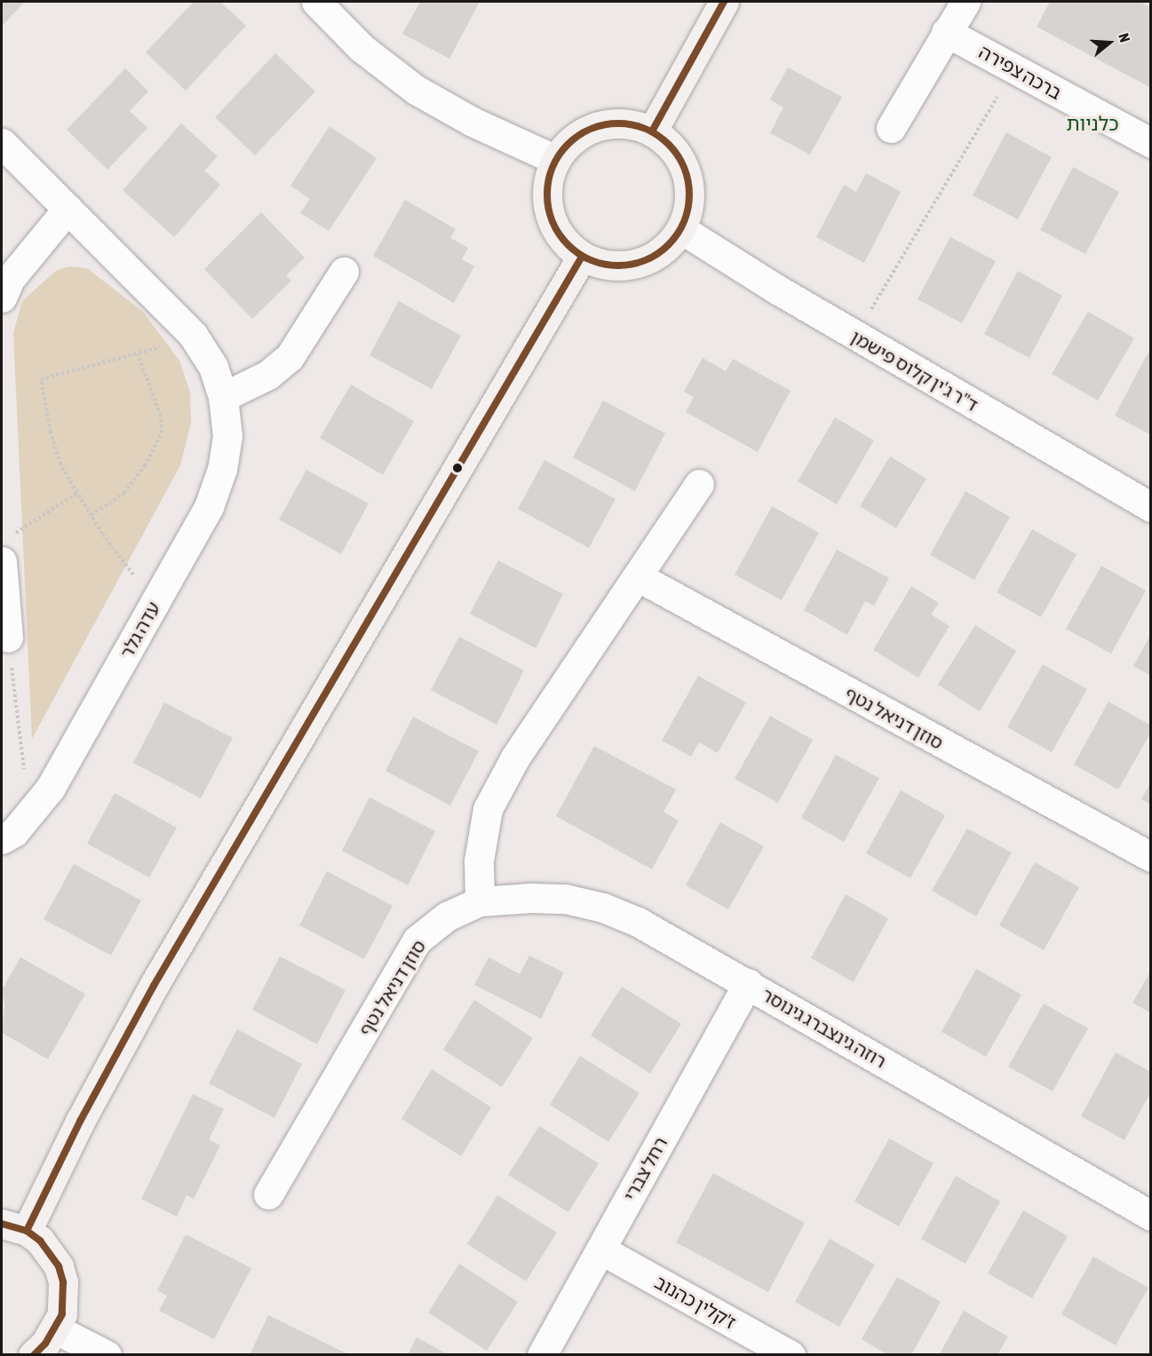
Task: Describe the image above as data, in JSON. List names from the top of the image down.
{
  "streets": {
    "street": [
      "ברכה צפירה",
      "ד\"ר ג'ין קלוס פישמן",
      "עדה גלר",
      "סוזן דניאל נטף",
      "רוזה גינצברג גינוסר",
      "רחל צברי",
      "ז'קלין כהנוב"
    ]
  },
  "crossings": [
    ["סוזן דניאל נטף", "רוזה גינצברג גינוסר"],
    ["רוזה גינצברג גינוסר", "רחל צברי"],
    ["רחל צברי", "ז'קלין כהנוב"]
  ],
  "districts": ["כלניות"],
  "north": "right"
}
